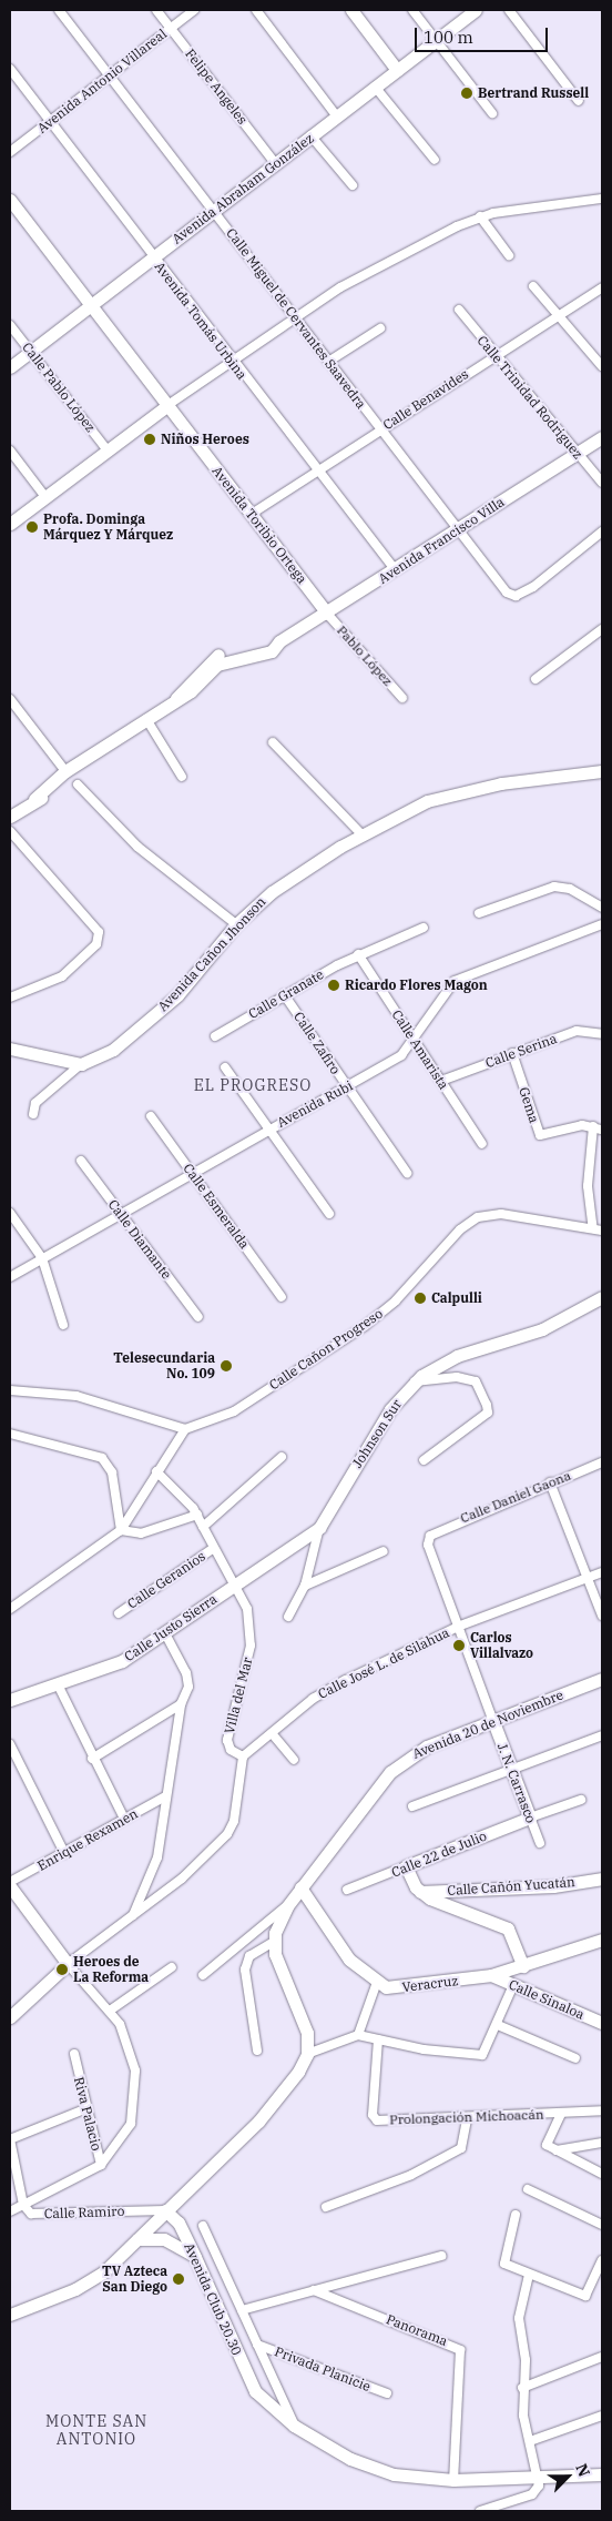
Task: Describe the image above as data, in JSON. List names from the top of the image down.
{
  "streets": {
    "street": [
      "Avenida Antonio Villareal",
      "Felipe Angeles",
      "Avenida Abraham González",
      "Calle Miguel de Cervantes Saavedra",
      "Avenida Tomás Urbina",
      "Calle Pablo López",
      "Calle Trinidad Rodriguez",
      "Calle Benavides",
      "Avenida Toribio Ortega",
      "Avenida Francisco Villa",
      "Pablo López",
      "Avenida Cañon Jhonson",
      "Calle Granate",
      "Calle Zafiro",
      "Calle Amarista",
      "Calle Serina",
      "Avenida Rubi",
      "Gema",
      "Calle Esmeralda",
      "Calle Diamante",
      "Calle Cañon Progreso",
      "Johnson Sur",
      "Calle Daniel Gaona",
      "Calle Geranios",
      "Calle Justo Sierra",
      "Calle José L. de Silahua",
      "Villa del Mar",
      "Avenida 20 de Noviembre",
      "J. N. Carrasco",
      "Enrique Rexamen",
      "Calle 22 de Julio",
      "Calle Cañón Yucatán",
      "Veracruz",
      "Calle Sinaloa",
      "Riva Palacio",
      "Prolongación Michoacán",
      "Calle Ramiro",
      "Avenida Club 20.30",
      "Panorama",
      "Privada Planicie"
    ]
  },
  "crossings": [
    ["Avenida Antonio Villareal", "Felipe Angeles"],
    ["Avenida Antonio Villareal", "Calle Miguel de Cervantes Saavedra"],
    ["Avenida Antonio Villareal", "Avenida Tomás Urbina"],
    ["Felipe Angeles", "Avenida Abraham González"],
    ["Avenida Abraham González", "Calle Miguel de Cervantes Saavedra"],
    ["Avenida Abraham González", "Avenida Tomás Urbina"],
    ["Avenida Abraham González", "Calle Pablo López"],
    ["Avenida Abraham González", "Avenida Toribio Ortega"],
    ["Calle Miguel de Cervantes Saavedra", "Calle Benavides"],
    ["Calle Miguel de Cervantes Saavedra", "Avenida Francisco Villa"],
    ["Avenida Tomás Urbina", "Calle Benavides"],
    ["Avenida Tomás Urbina", "Avenida Francisco Villa"],
    ["Calle Trinidad Rodriguez", "Calle Benavides"],
    ["Calle Trinidad Rodriguez", "Avenida Francisco Villa"],
    ["Calle Benavides", "Avenida Toribio Ortega"],
    ["Avenida Toribio Ortega", "Avenida Francisco Villa"],
    ["Avenida Toribio Ortega", "Pablo López"],
    ["Avenida Francisco Villa", "Pablo López"],
    ["Calle Granate", "Calle Zafiro"],
    ["Calle Granate", "Calle Amarista"],
    ["Calle Zafiro", "Avenida Rubi"],
    ["Calle Amarista", "Calle Serina"],
    ["Calle Amarista", "Avenida Rubi"],
    ["Calle Serina", "Gema"],
    ["Avenida Rubi", "Calle Esmeralda"],
    ["Avenida Rubi", "Calle Diamante"],
    ["Johnson Sur", "Calle Justo Sierra"],
    ["Calle Daniel Gaona", "J. N. Carrasco"],
    ["Calle Geranios", "Villa del Mar"],
    ["Calle Justo Sierra", "Villa del Mar"],
    ["Calle José L. de Silahua", "Villa del Mar"],
    ["Calle José L. de Silahua", "J. N. Carrasco"],
    ["Avenida 20 de Noviembre", "J. N. Carrasco"],
    ["J. N. Carrasco", "Calle 22 de Julio"],
    ["Veracruz", "Calle Sinaloa"],
    ["Calle Ramiro", "Avenida Club 20.30"]
  ],
  "districts": ["EL PROGRESO", "MONTE SAN ANTONIO"],
  "places": [
    "Bertrand Russell",
    "Niños Heroes",
    "Profa. Dominga Márquez Y Márquez",
    "Ricardo Flores Magon",
    "Calpulli",
    "Telesecundaria No. 109",
    "Carlos Villalvazo",
    "Heroes de La Reforma",
    "TV Azteca San Diego"
  ],
  "scale_bar": "100 m",
  "north": "top right"
}
